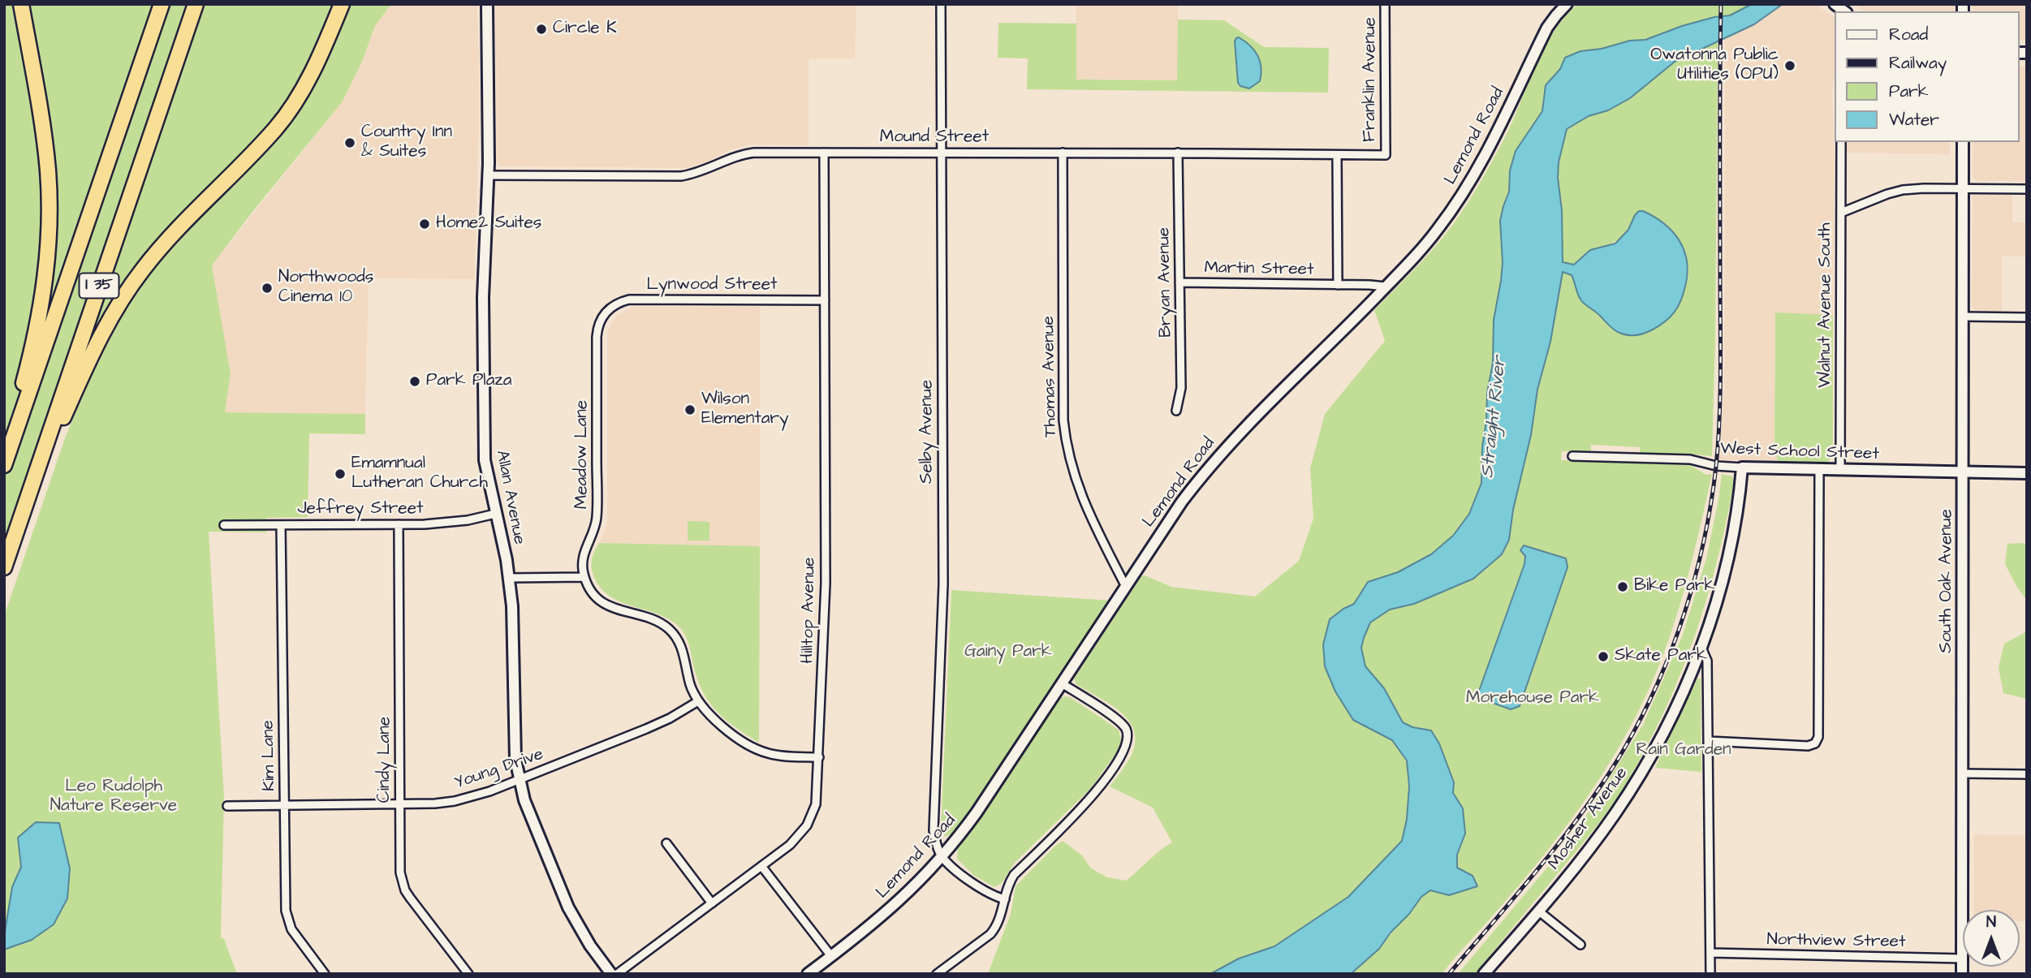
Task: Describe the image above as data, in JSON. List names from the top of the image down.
{
  "streets": {
    "highway": ["I 35"],
    "street": [
      "Franklin Avenue",
      "Lemond Road",
      "Mound Street",
      "Martin Street",
      "Bryan Avenue",
      "Lynwood Street",
      "Walnut Avenue South",
      "Thomas Avenue",
      "Selby Avenue",
      "West School Street",
      "Meadow Lane",
      "Allan Avenue",
      "Jeffrey Street",
      "South Oak Avenue",
      "Hilltop Avenue",
      "Kim Lane",
      "Cindy Lane",
      "Young Drive",
      "Mosher Avenue",
      "Northview Street"
    ]
  },
  "crossings": [
    ["Franklin Avenue", "Mound Street"],
    ["Lemond Road", "Martin Street"],
    ["Lemond Road", "Thomas Avenue"],
    ["Lemond Road", "Selby Avenue"],
    ["Mound Street", "Bryan Avenue"],
    ["Mound Street", "Thomas Avenue"],
    ["Mound Street", "Selby Avenue"],
    ["Mound Street", "Allan Avenue"],
    ["Mound Street", "Hilltop Avenue"],
    ["Martin Street", "Bryan Avenue"],
    ["Lynwood Street", "Meadow Lane"],
    ["Lynwood Street", "Hilltop Avenue"],
    ["Walnut Avenue South", "West School Street"],
    ["West School Street", "South Oak Avenue"],
    ["West School Street", "Mosher Avenue"],
    ["Allan Avenue", "Jeffrey Street"],
    ["Allan Avenue", "Young Drive"],
    ["Jeffrey Street", "Kim Lane"],
    ["Jeffrey Street", "Cindy Lane"],
    ["South Oak Avenue", "Northview Street"],
    ["Kim Lane", "Young Drive"],
    ["Cindy Lane", "Young Drive"]
  ],
  "water": ["Straight River"],
  "parks": [
    "Gainy Park",
    "Morehouse Park",
    "Rain Garden",
    "Leo Rudolph Nature Reserve"
  ],
  "places": [
    "Circle K",
    "Owatonna Public Utilities (OPU)",
    "Country Inn & Suites",
    "Home2 Suites",
    "Northwoods Cinema 10",
    "Park Plaza",
    "Wilson Elementary",
    "Emamnual Lutheran Church",
    "Bike Park",
    "Skate Park"
  ],
  "legend": [
    "Road",
    "Railway",
    "Park",
    "Water"
  ],
  "north": "top"
}
